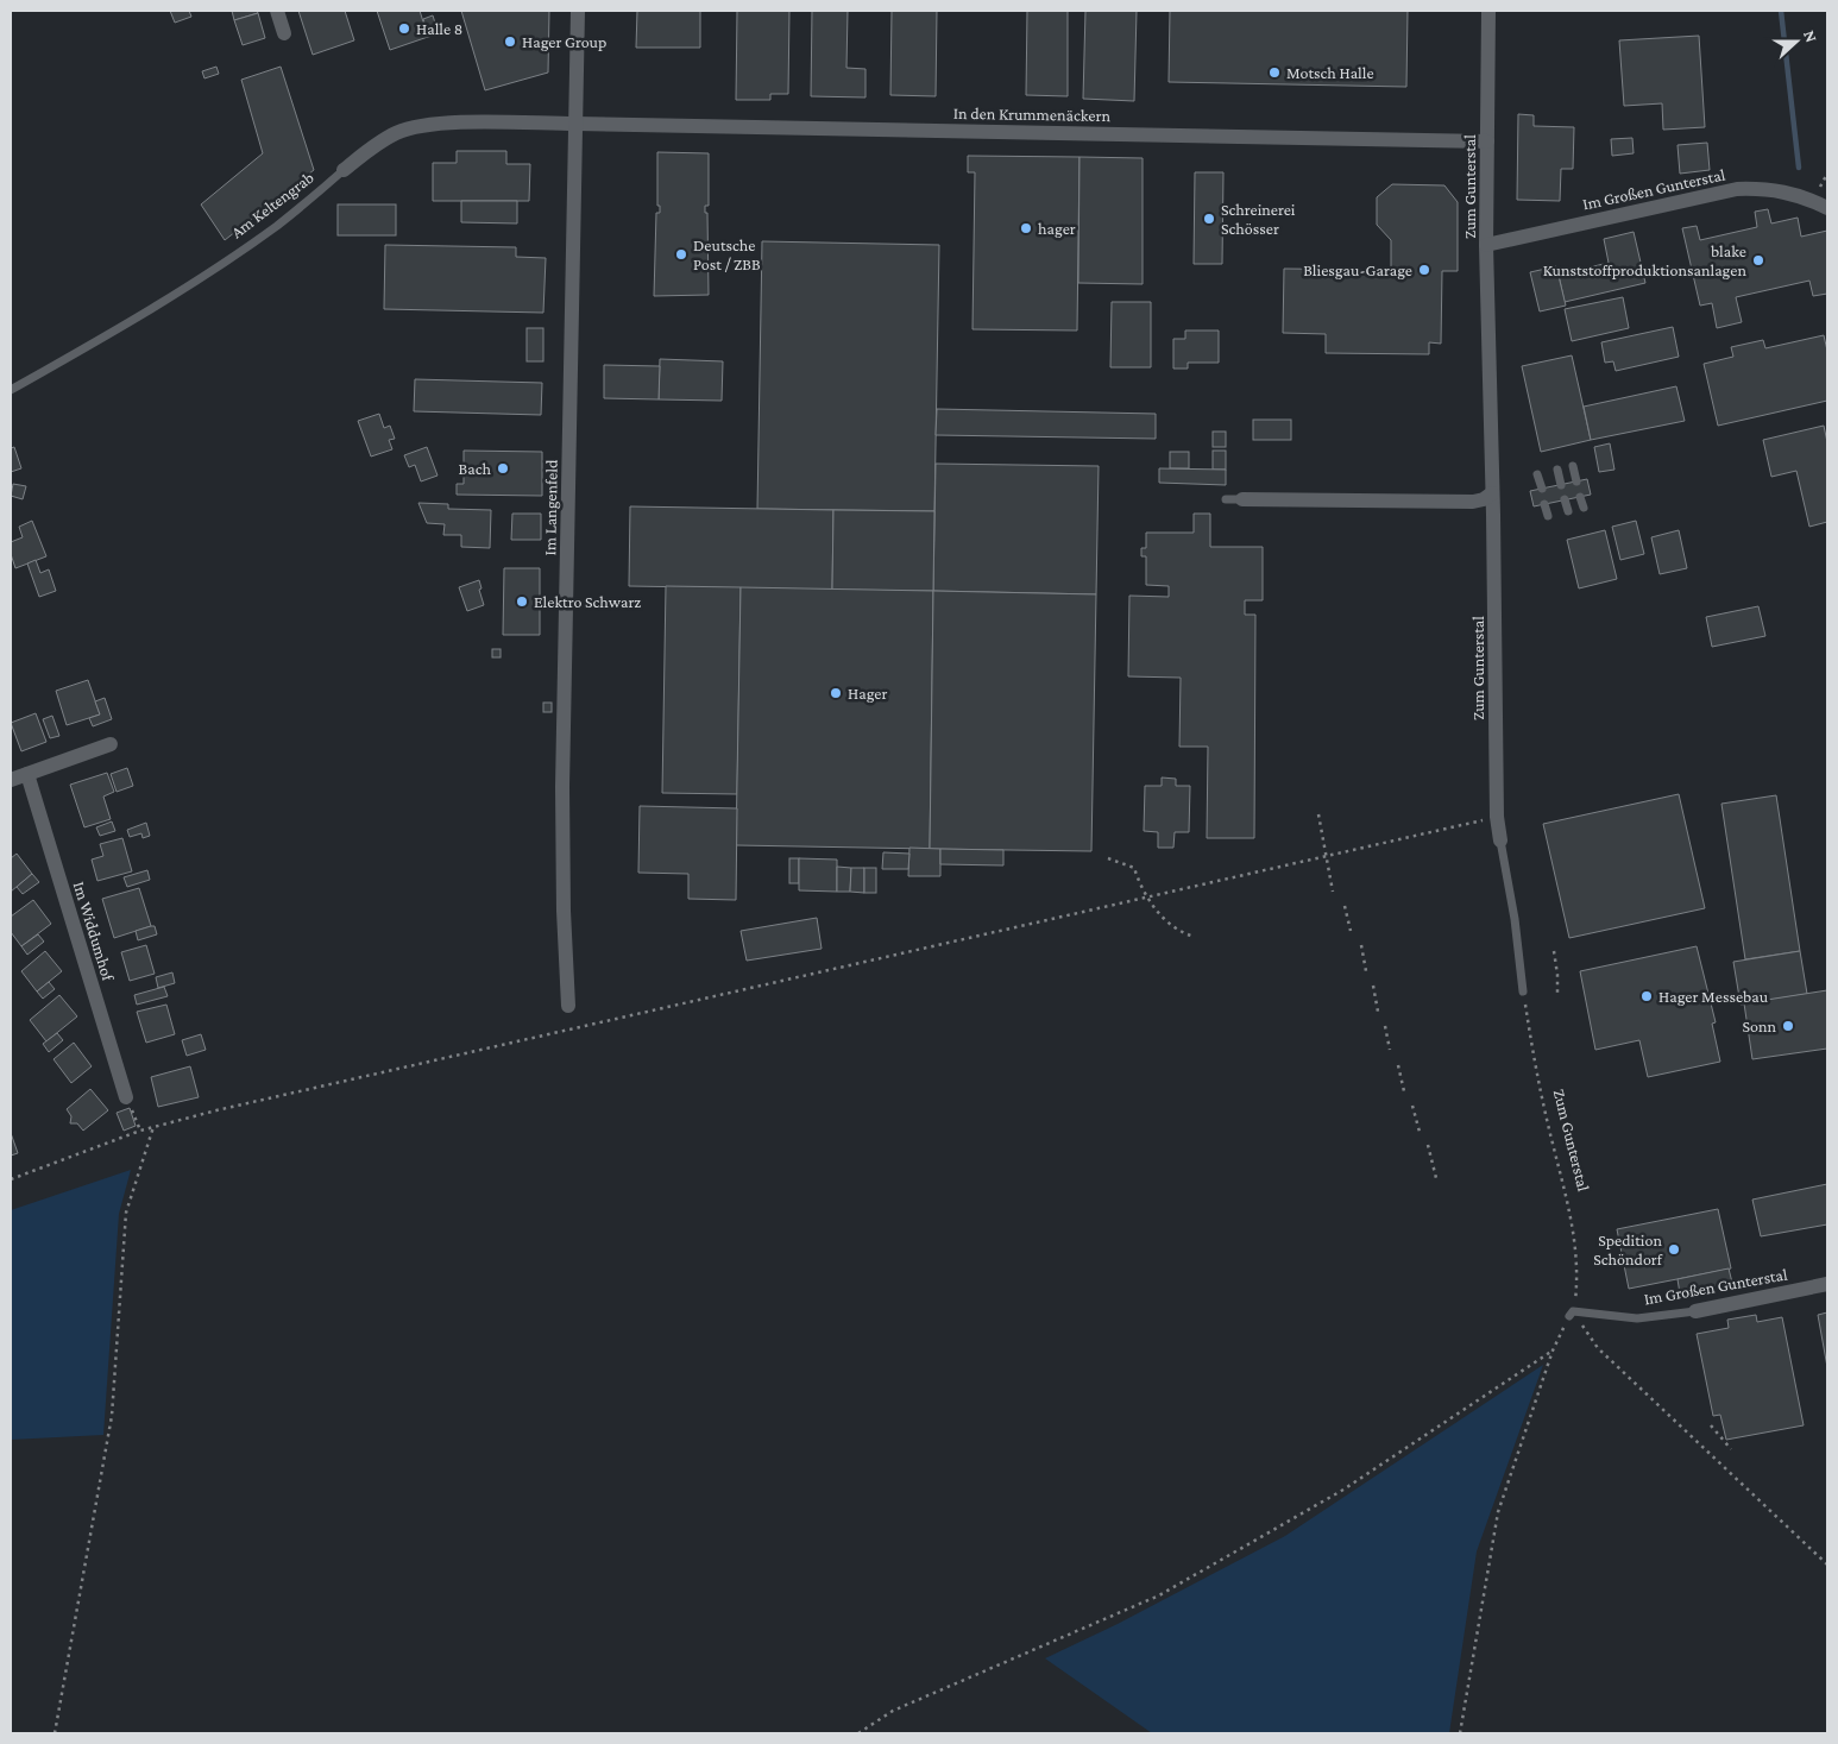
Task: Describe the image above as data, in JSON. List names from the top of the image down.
{
  "streets": {
    "street": [
      "In den Krummenäckern",
      "Zum Gunterstal",
      "Im Großen Gunterstal",
      "Am Keltengrab",
      "Im Langenfeld",
      "Im Widdumhof"
    ]
  },
  "crossings": [
    ["In den Krummenäckern", "Zum Gunterstal"],
    ["In den Krummenäckern", "Am Keltengrab"],
    ["In den Krummenäckern", "Im Langenfeld"],
    ["Zum Gunterstal", "Im Großen Gunterstal"],
    ["Am Keltengrab", "Im Langenfeld"]
  ],
  "places": [
    "Halle 8",
    "Hager Group",
    "Motsch Halle",
    "Schreinerei Schösser",
    "hager",
    "Deutsche Post / ZBB",
    "blake Kunststoffproduktionsanlagen",
    "Bliesgau-Garage",
    "Bach",
    "Elektro Schwarz",
    "Hager",
    "Hager Messebau",
    "Sonn",
    "Spedition Schöndorf"
  ],
  "north": "right"
}
